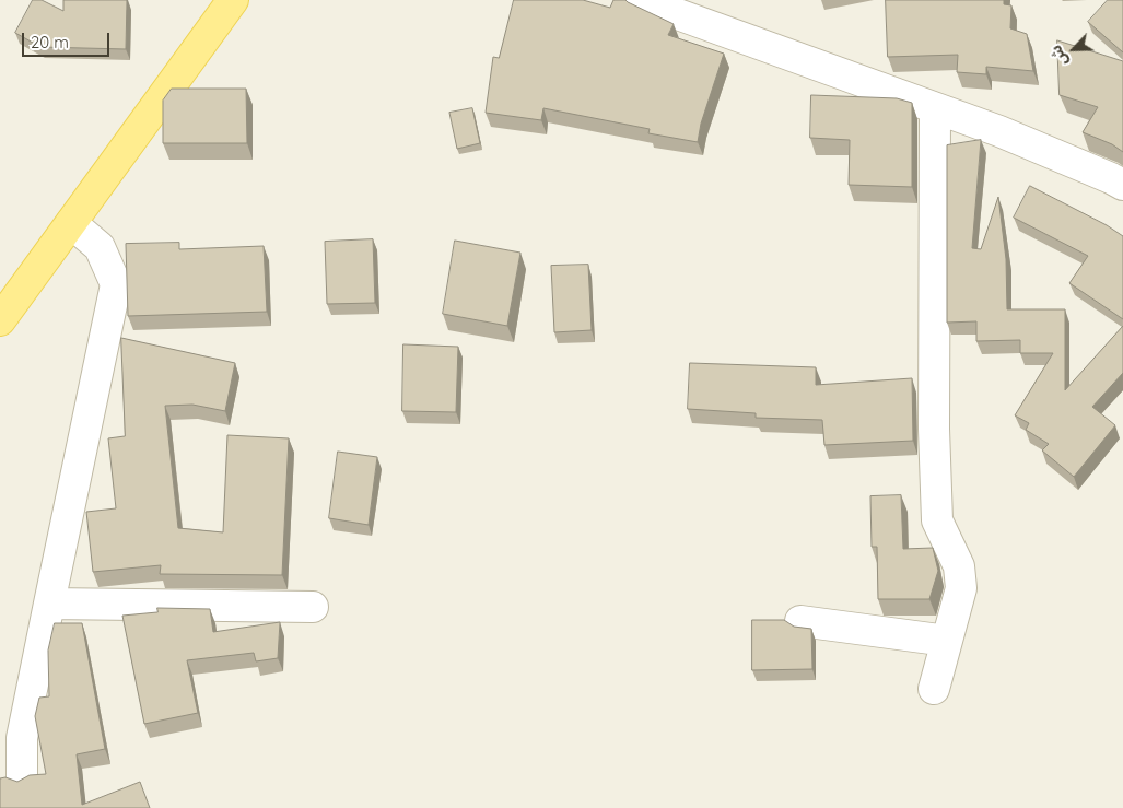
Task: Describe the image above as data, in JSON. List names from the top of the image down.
{
  "scale_bar": "20 m",
  "north": "bottom left"
}
